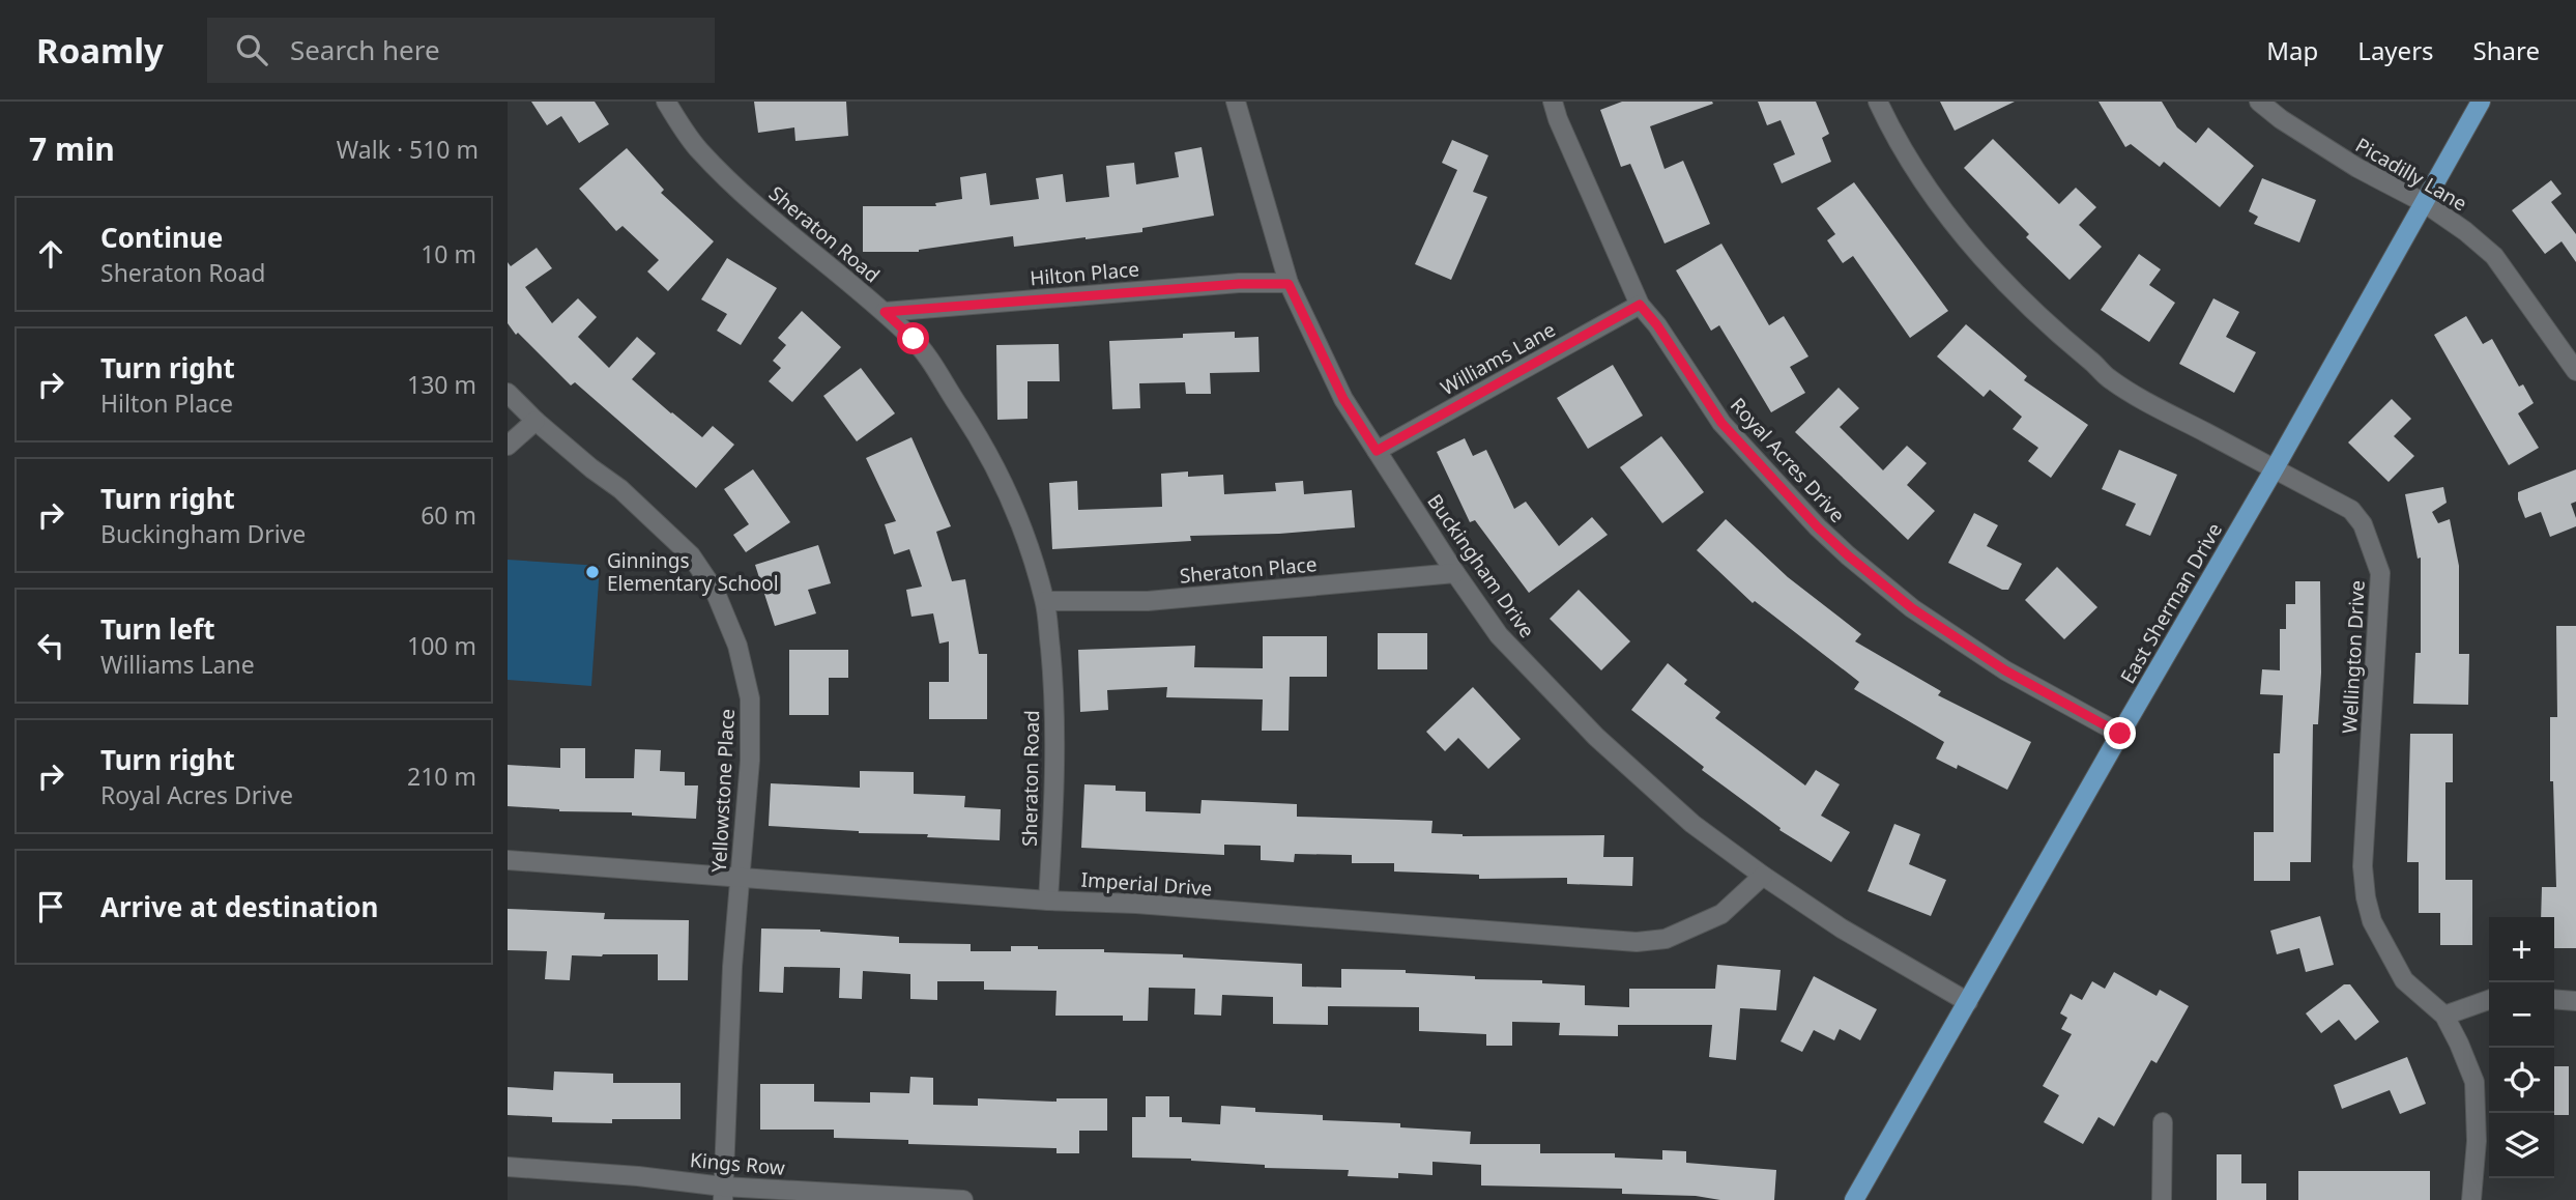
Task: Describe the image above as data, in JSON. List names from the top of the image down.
{
  "streets": {
    "main road": ["East Sherman Drive"],
    "street": [
      "Picadilly Lane",
      "Sheraton Road",
      "Hilton Place",
      "Williams Lane",
      "Royal Acres Drive",
      "Buckingham Drive",
      "Sheraton Place",
      "Wellington Drive",
      "Yellowstone Place",
      "Imperial Drive",
      "Kings Row"
    ]
  },
  "crossings": [
    ["Picadilly Lane", "East Sherman Drive"],
    ["Sheraton Road", "Hilton Place"],
    ["Sheraton Road", "Sheraton Place"],
    ["Sheraton Road", "Imperial Drive"],
    ["Hilton Place", "Buckingham Drive"],
    ["Williams Lane", "Royal Acres Drive"],
    ["Williams Lane", "Buckingham Drive"],
    ["Royal Acres Drive", "East Sherman Drive"],
    ["Buckingham Drive", "Sheraton Place"],
    ["Buckingham Drive", "East Sherman Drive"],
    ["Buckingham Drive", "Imperial Drive"],
    ["East Sherman Drive", "Wellington Drive"],
    ["Yellowstone Place", "Imperial Drive"],
    ["Yellowstone Place", "Kings Row"]
  ],
  "places": ["Ginnings Elementary School"],
  "page": {
    "header": "Roamly",
    "search": "Search here",
    "nav": ["Map", "Layers", "Share"],
    "heading": ["7 min", "Walk · 510 m"],
    "list": [
      ["Continue", "Sheraton Road", "10 m"],
      ["Turn right", "Hilton Place", "130 m"],
      ["Turn right", "Buckingham Drive", "60 m"],
      ["Turn left", "Williams Lane", "100 m"],
      ["Turn right", "Royal Acres Drive", "210 m"],
      "Arrive at destination"
    ],
    "map_buttons": ["+", "−"]
  }
}
